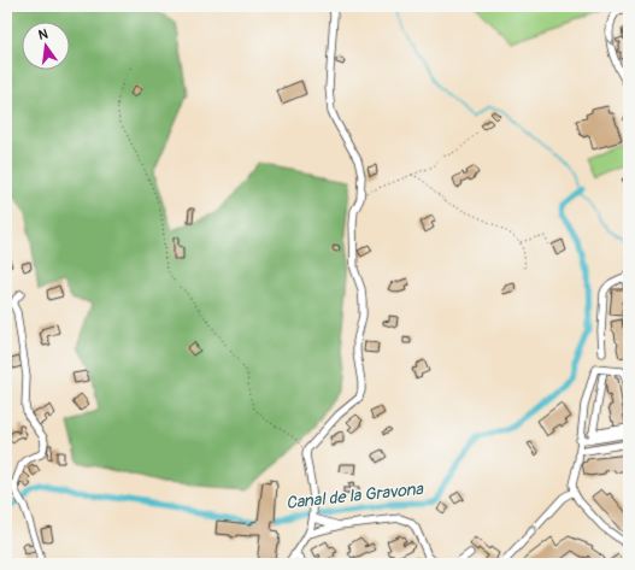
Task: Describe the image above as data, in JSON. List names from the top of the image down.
{
  "water": ["Canal de la Gravona"],
  "north": "top"
}
